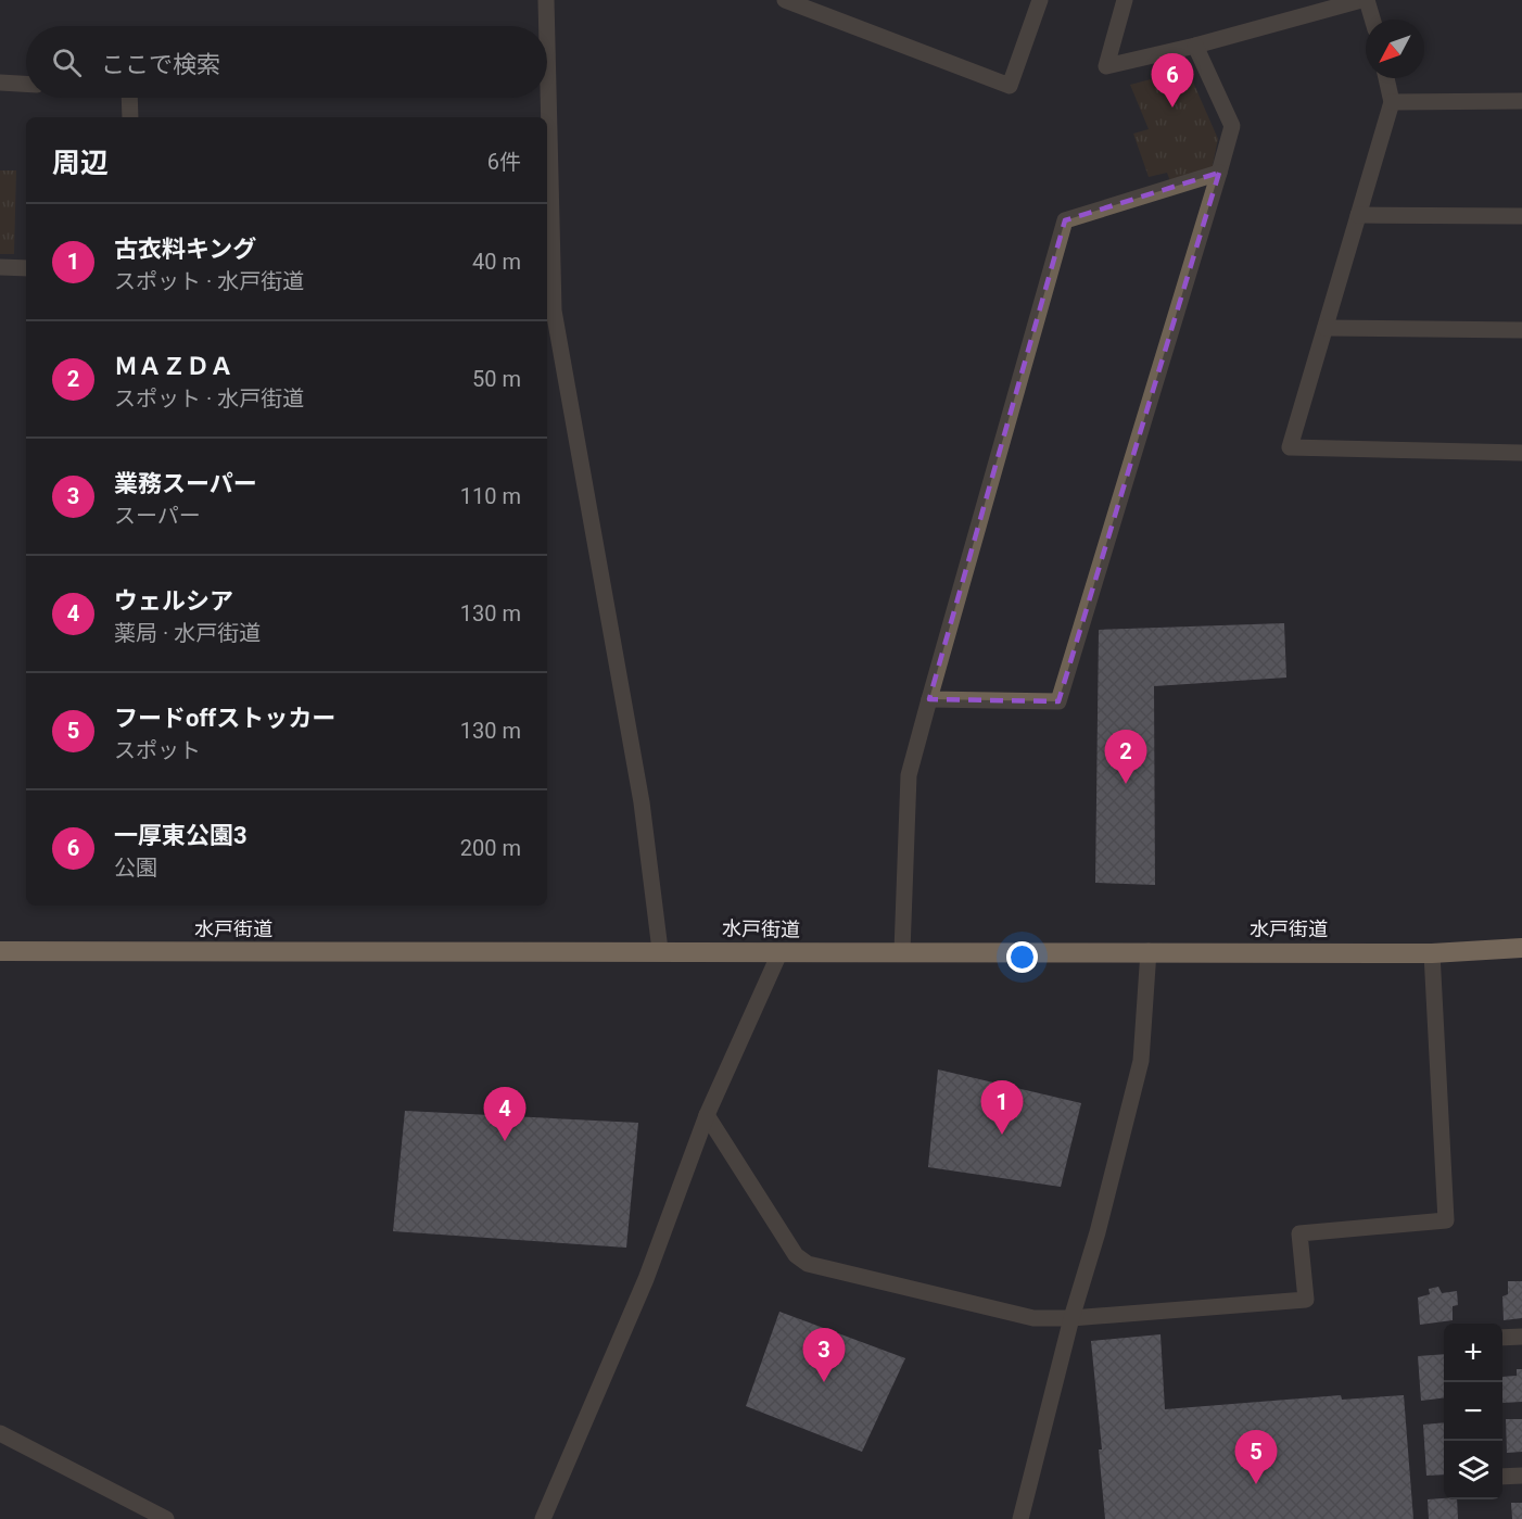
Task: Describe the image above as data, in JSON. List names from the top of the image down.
{
  "streets": {
    "highway": ["水戸街道"]
  },
  "north": "bottom left",
  "page": {
    "search": "ここで検索",
    "pins": [
      "6",
      "2",
      "1",
      "4",
      "3",
      "5"
    ],
    "heading": ["周辺", "6件"],
    "list": [
      {
        "mark": "1",
        "name": "古衣料キング",
        "note": "スポット · 水戸街道",
        "value": "40 m"
      },
      {
        "mark": "2",
        "name": "ＭＡＺＤＡ",
        "note": "スポット · 水戸街道",
        "value": "50 m"
      },
      {
        "mark": "3",
        "name": "業務スーパー",
        "note": "スーパー",
        "value": "110 m"
      },
      {
        "mark": "4",
        "name": "ウェルシア",
        "note": "薬局 · 水戸街道",
        "value": "130 m"
      },
      {
        "mark": "5",
        "name": "フードoffストッカー",
        "note": "スポット",
        "value": "130 m"
      },
      {
        "mark": "6",
        "name": "一厚東公園3",
        "note": "公園",
        "value": "200 m"
      }
    ],
    "map_buttons": ["+", "−"]
  }
}
